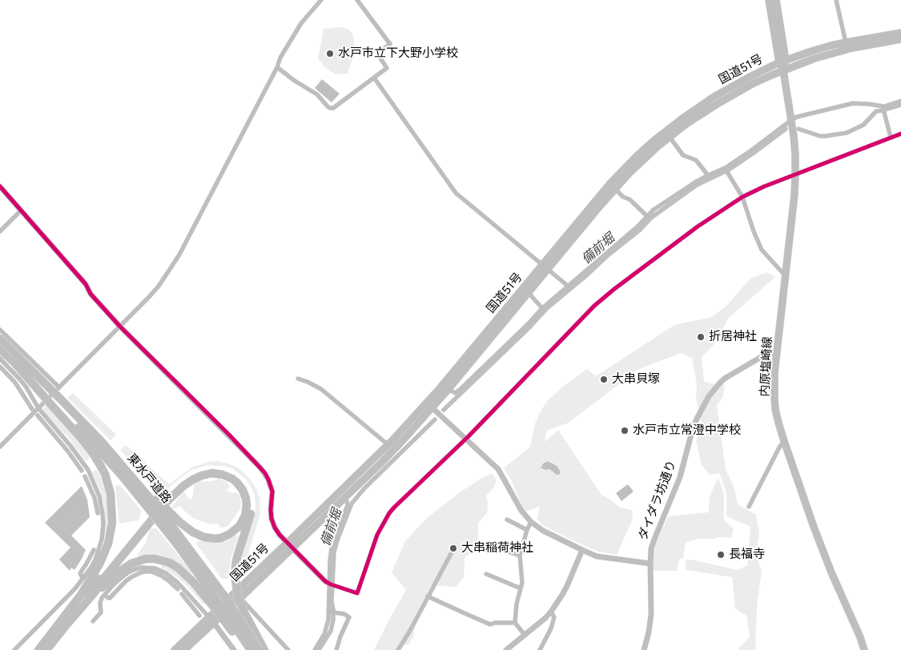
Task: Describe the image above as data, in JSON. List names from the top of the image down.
{
  "streets": {
    "highway": ["東水戸道路"],
    "main road": ["国道51号", "内原塩崎線"],
    "street": ["ダイダラ坊通り"]
  },
  "crossings": [
    ["国道51号", "内原塩崎線"],
    ["内原塩崎線", "ダイダラ坊通り"]
  ],
  "water": ["備前堀"],
  "places": [
    "水戸市立下大野小学校",
    "折居神社",
    "大串貝塚",
    "水戸市立常澄中学校",
    "大串稲荷神社",
    "長福寺"
  ]
}
